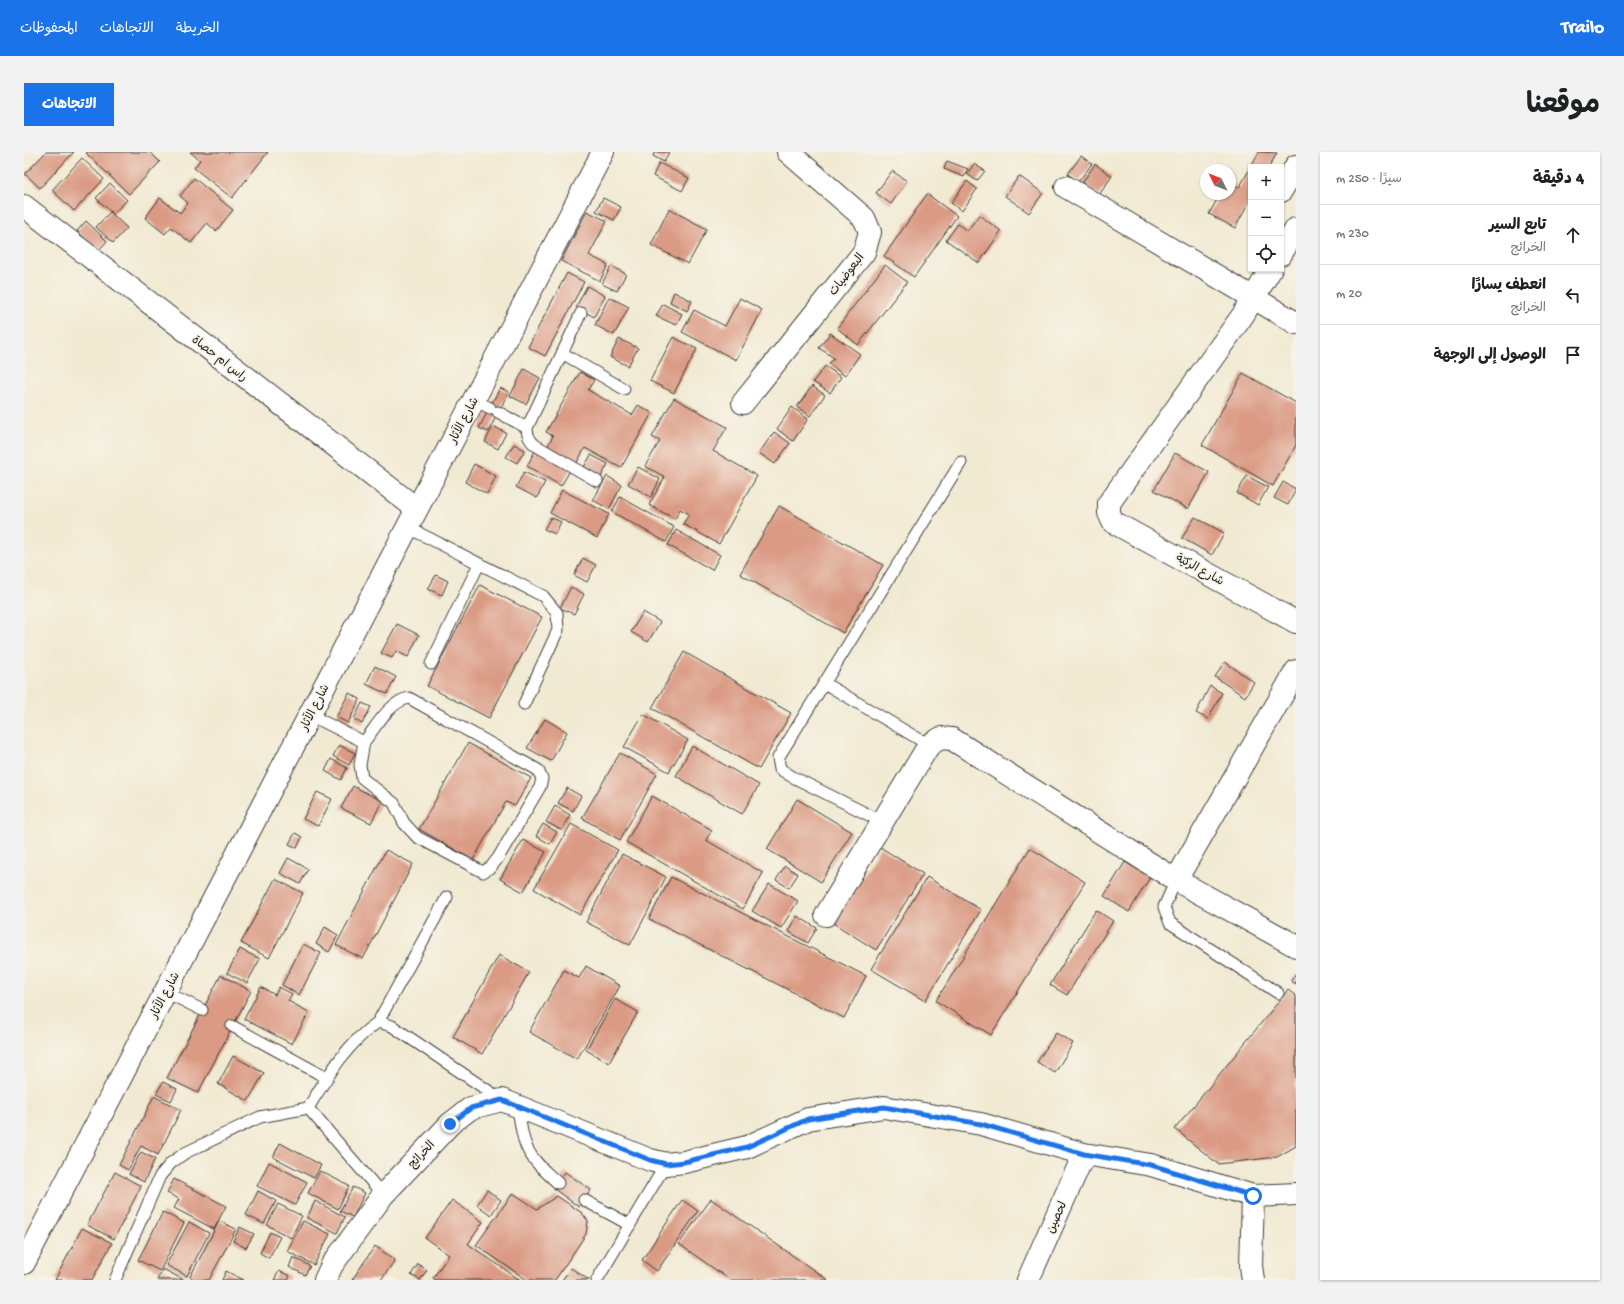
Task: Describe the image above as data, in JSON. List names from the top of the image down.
{
  "streets": {
    "street": [
      "البعوضيات",
      "راس ام حصاة",
      "شارع الآثار",
      "شارع الركيّة",
      "الخرائج",
      "لحصين"
    ]
  },
  "crossings": [
    ["راس ام حصاة", "شارع الآثار"]
  ],
  "north": "top left",
  "page": {
    "header": "Trailo",
    "nav": ["الخريطة", "الاتجاهات", "المحفوظات"],
    "title": "موقعنا",
    "buttons": "الاتجاهات",
    "heading": ["4 دقيقة", "سيرًا · 250 m"],
    "map_buttons": ["+", "−"],
    "list": [
      ["تابع السير", "الخرائج", "230 m"],
      ["انعطف يسارًا", "الخرائج", "20 m"],
      "الوصول إلى الوجهة"
    ]
  }
}
